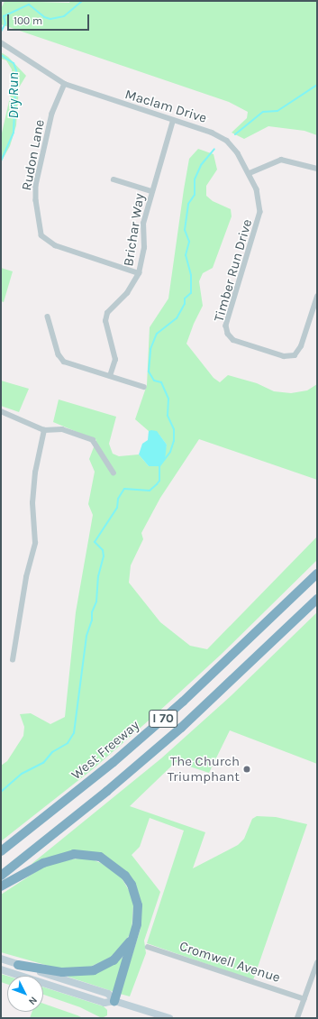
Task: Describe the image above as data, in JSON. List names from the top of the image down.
{
  "streets": {
    "highway": ["I 70", "West Freeway"],
    "street": [
      "Maclam Drive",
      "Rudon Lane",
      "Brichar Way",
      "Timber Run Drive",
      "Cromwell Avenue"
    ]
  },
  "crossings": [
    ["Maclam Drive", "Rudon Lane"],
    ["Maclam Drive", "Brichar Way"],
    ["Maclam Drive", "Timber Run Drive"],
    ["Rudon Lane", "Brichar Way"]
  ],
  "water": ["Dry Run"],
  "places": ["The Church Triumphant"],
  "scale_bar": "100 m",
  "north": "bottom right"
}
